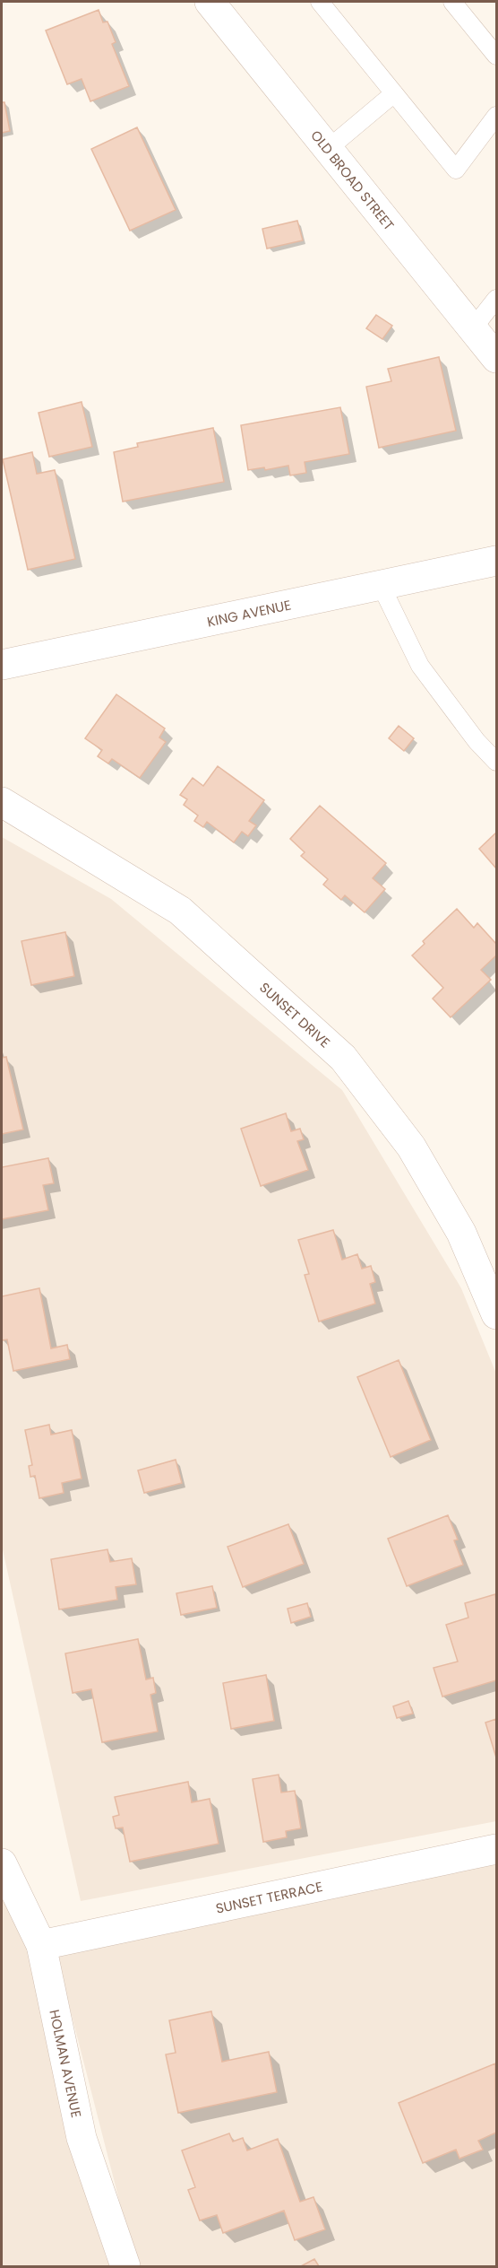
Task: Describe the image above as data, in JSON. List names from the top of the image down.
{
  "streets": {
    "street": [
      "OLD BROAD STREET",
      "KING AVENUE",
      "SUNSET DRIVE",
      "SUNSET TERRACE",
      "HOLMAN AVENUE"
    ]
  },
  "crossings": [
    ["SUNSET TERRACE", "HOLMAN AVENUE"]
  ]
}
